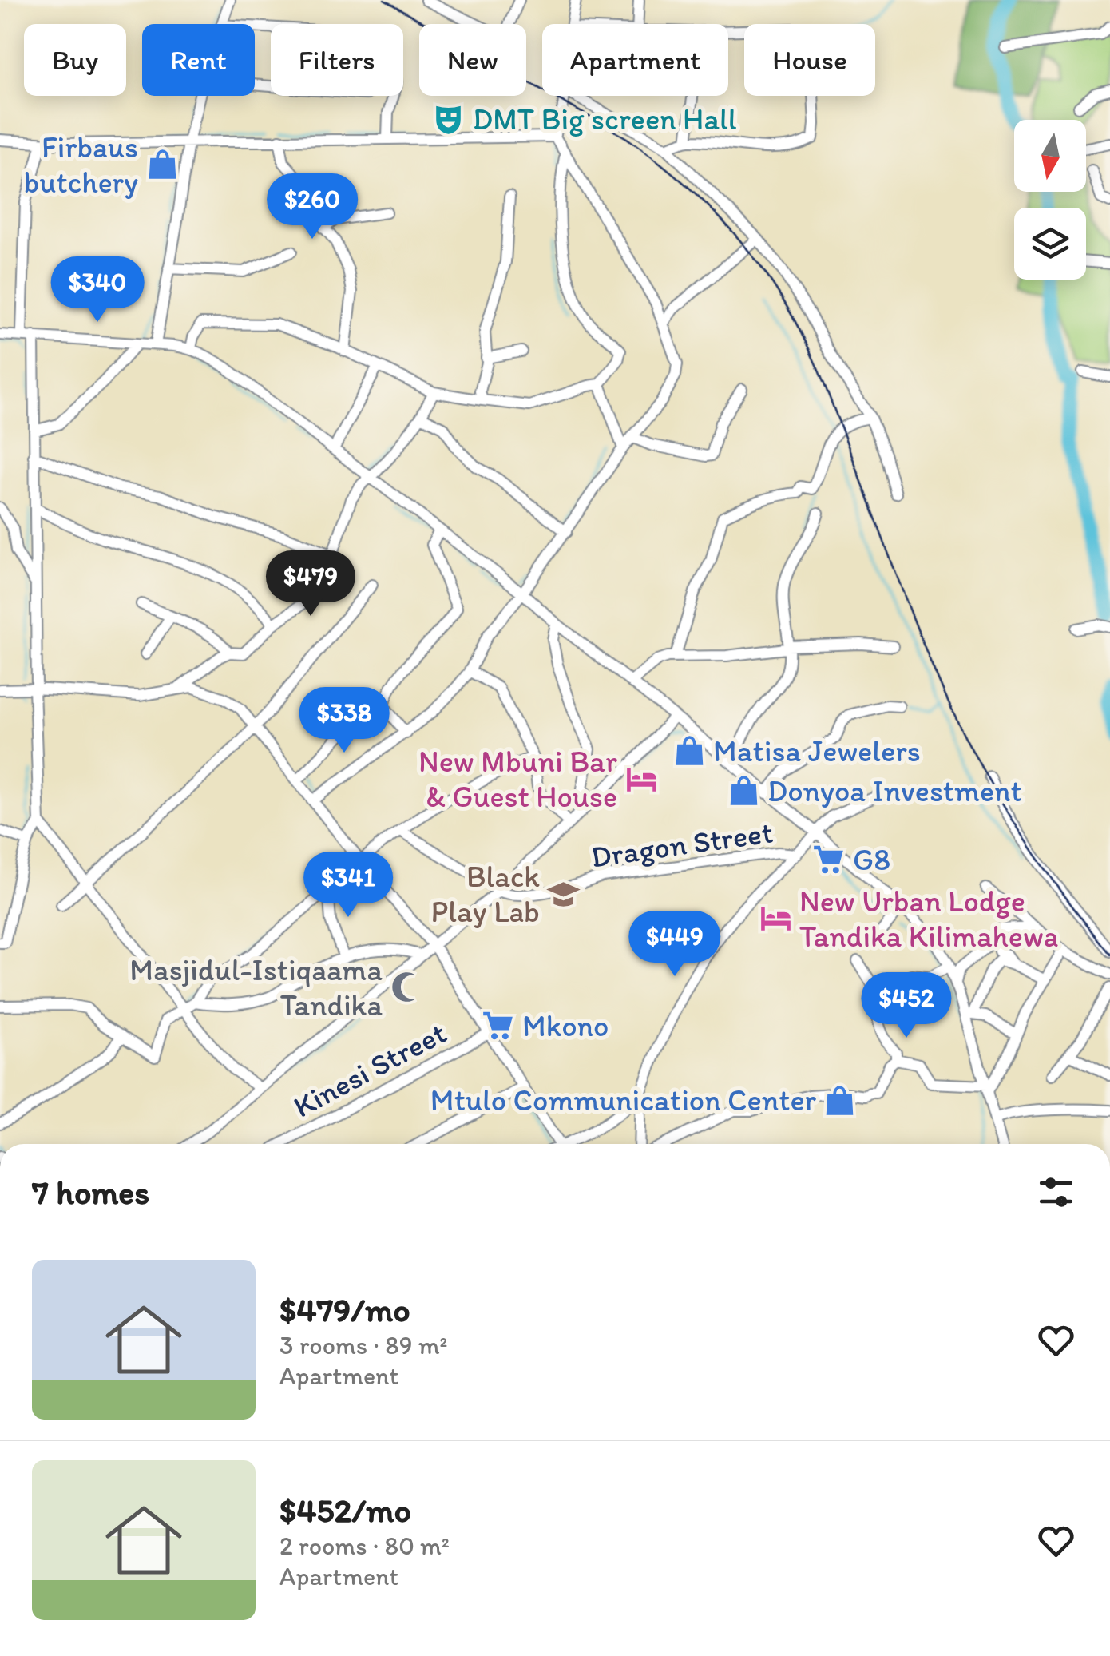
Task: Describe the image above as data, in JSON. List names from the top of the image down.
{
  "streets": {
    "street": ["Dragon Street", "Kinesi Street"]
  },
  "places": {
    "theatre": ["DMT Big screen Hall"],
    "shop": [
      "Firbaus butchery",
      "Matisa Jewelers",
      "Donyoa Investment",
      "Mtulo Communication Center"
    ],
    "hotel": ["New Mbuni Bar & Guest House", "New Urban Lodge Tandika Kilimahewa"],
    "supermarket": ["G8", "Mkono"],
    "school or university": ["Black Play Lab"],
    "mosque": ["Masjidul-Istiqaama Tandika"]
  },
  "north": "bottom",
  "page": {
    "chip": [
      "Buy",
      "Rent",
      "Filters",
      "New",
      "Apartment",
      "House"
    ],
    "price": [
      "$260",
      "$340",
      "$479",
      "$338",
      "$341",
      "$449",
      "$452"
    ],
    "heading": "7 homes",
    "list": [
      {
        "name": "$479/mo",
        "note": "3 rooms · 89 m² · Apartment"
      },
      {
        "name": "$452/mo",
        "note": "2 rooms · 80 m² · Apartment"
      }
    ]
  }
}
